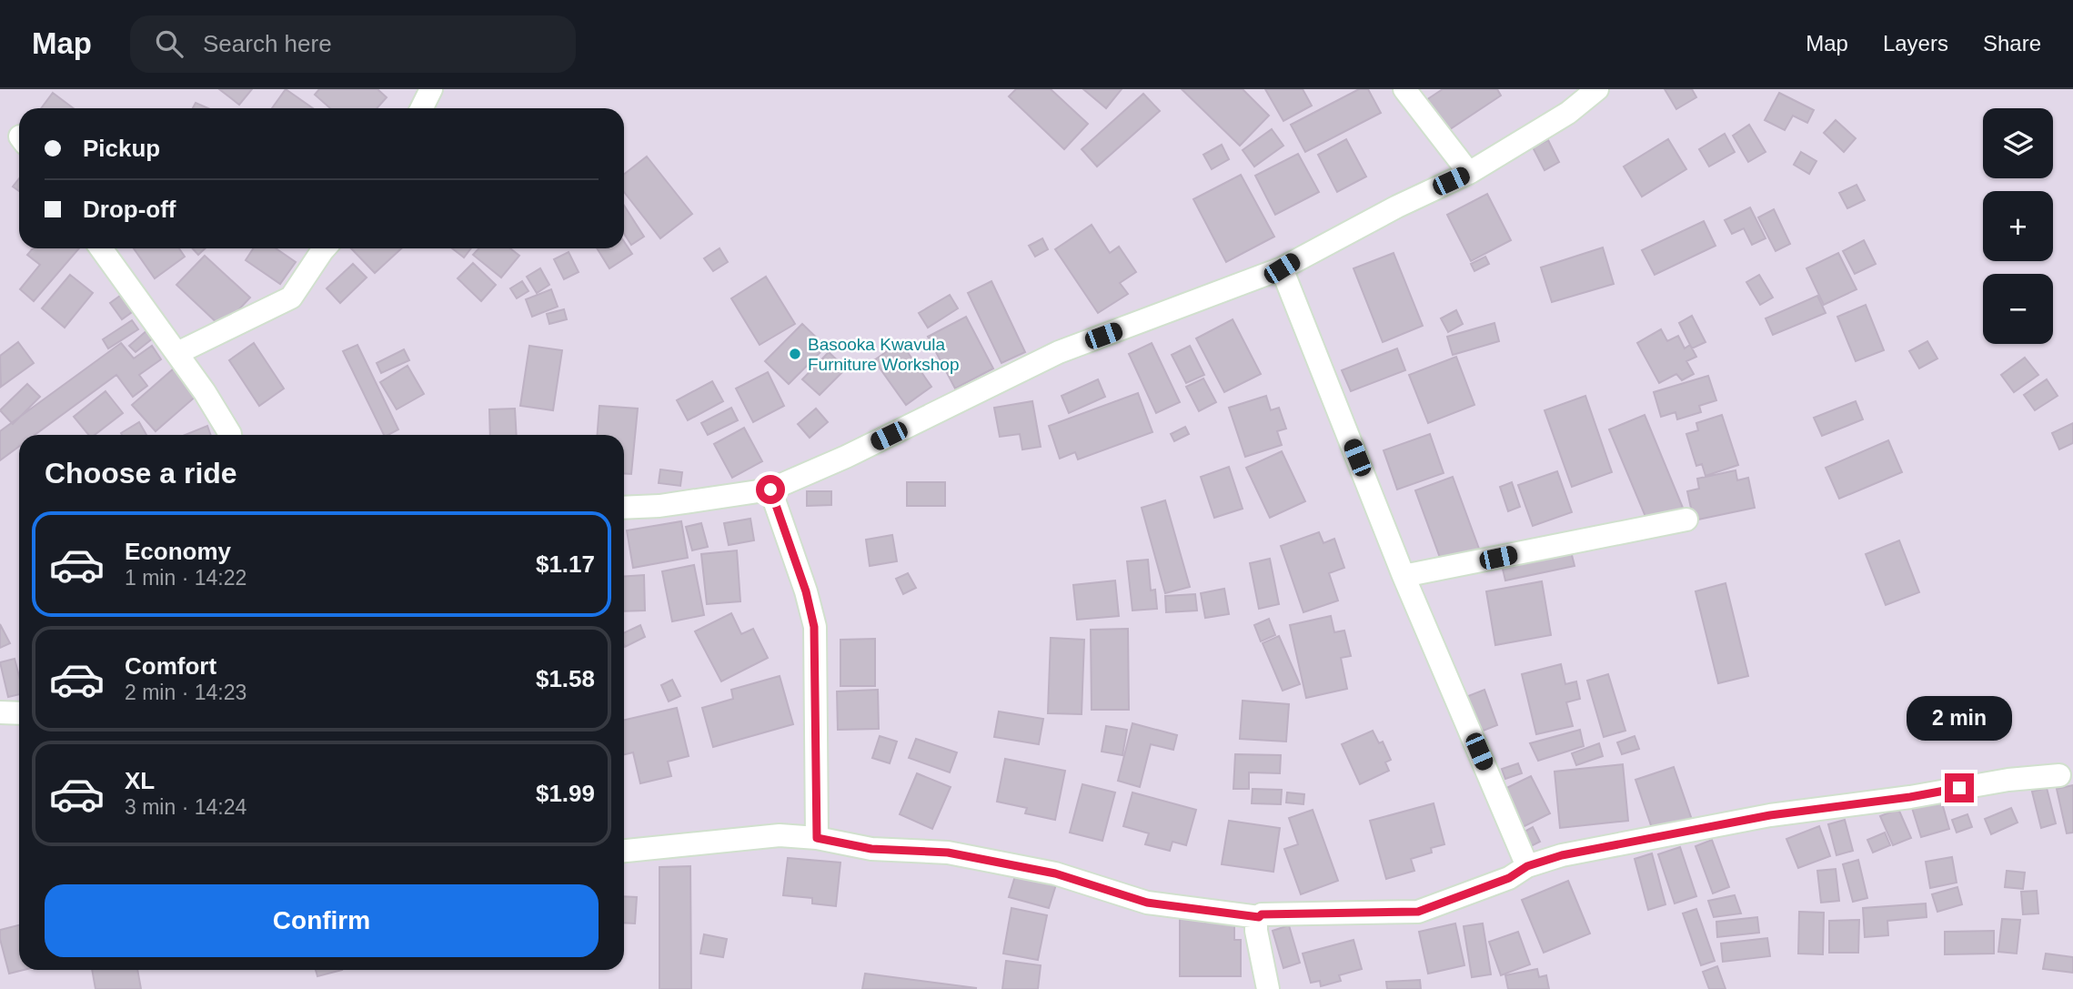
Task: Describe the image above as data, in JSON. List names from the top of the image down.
{
  "places": ["Basooka Kwavula Furniture Workshop"],
  "page": {
    "header": "Map",
    "search": "Search here",
    "nav": ["Map", "Layers", "Share"],
    "map_buttons": ["+", "−"],
    "banner": ["Pickup", "Drop-off"],
    "heading": "Choose a ride",
    "list": [
      {
        "name": "Economy",
        "note": "1 min · 14:22",
        "value": "$1.17"
      },
      {
        "name": "Comfort",
        "note": "2 min · 14:23",
        "value": "$1.58"
      },
      {
        "name": "XL",
        "note": "3 min · 14:24",
        "value": "$1.99"
      }
    ],
    "bubble": "2 min",
    "buttons": "Confirm"
  }
}
